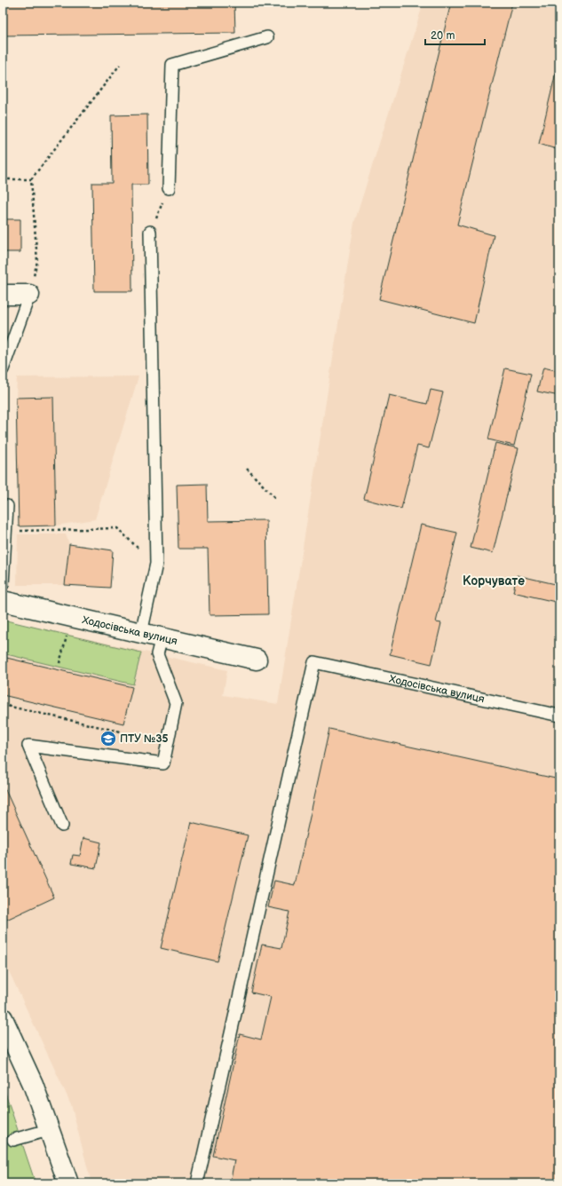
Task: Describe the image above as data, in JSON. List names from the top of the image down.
{
  "streets": {
    "street": ["Ходосівська вулиця"]
  },
  "districts": ["Корчувате"],
  "places": {
    "school or university": ["ПТУ №35"]
  },
  "scale_bar": "20 m"
}
